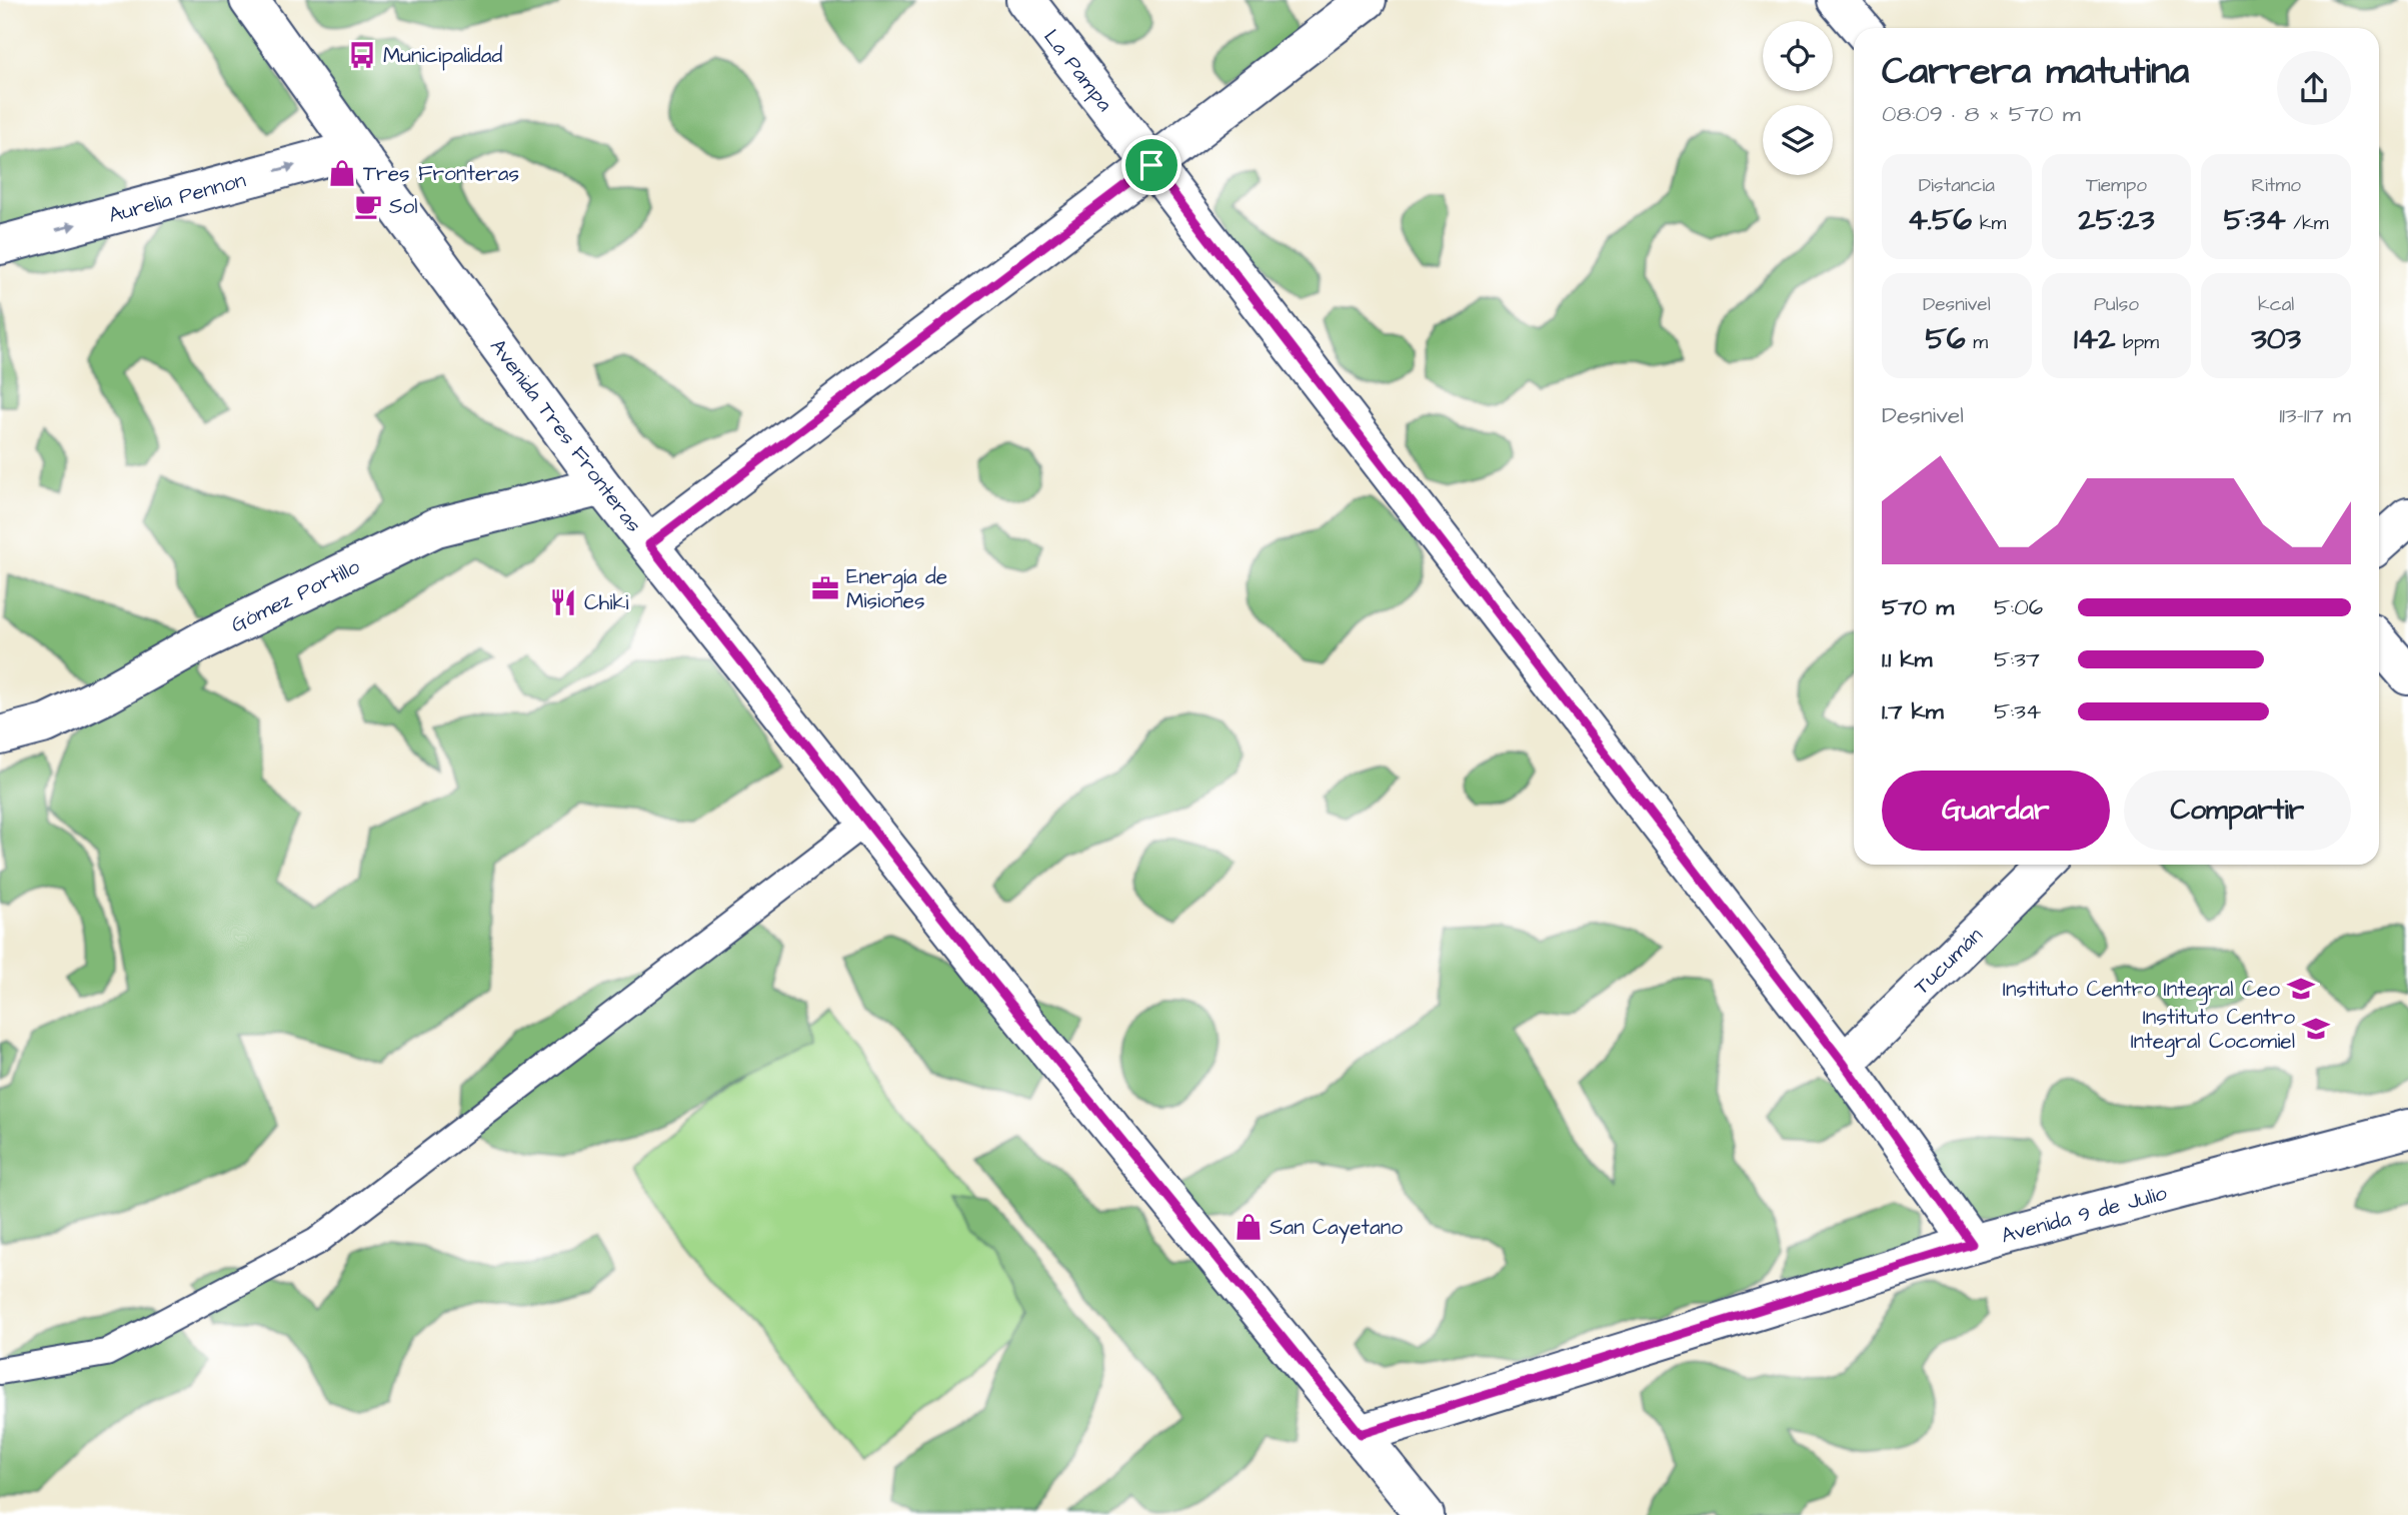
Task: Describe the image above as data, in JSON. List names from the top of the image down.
{
  "streets": {
    "street": [
      "La Pampa",
      "Aurelia Pennon",
      "Avenida Tres Fronteras",
      "Gómez Portillo",
      "Tucumán",
      "Avenida 9 de Julio"
    ]
  },
  "crossings": [
    ["La Pampa", "Tucumán"],
    ["La Pampa", "Avenida 9 de Julio"],
    ["Aurelia Pennon", "Avenida Tres Fronteras"],
    ["Avenida Tres Fronteras", "Gómez Portillo"],
    ["Avenida Tres Fronteras", "Avenida 9 de Julio"]
  ],
  "one_way": ["Aurelia Pennon"],
  "places": {
    "bus stop": ["Municipalidad"],
    "shop": ["Tres Fronteras", "San Cayetano"],
    "cafe": ["Sol"],
    "office": ["Energía de Misiones"],
    "restaurant": ["Chiki"],
    "school or university": ["Instituto Centro Integral Ceo", "Instituto Centro Integral Cocomiel"]
  },
  "page": {
    "heading": ["Carrera matutina", "08:09 · 8 × 570 m"],
    "stats": [
      ["Distancia", "4.56 km"],
      ["Tiempo", "25:23"],
      ["Ritmo", "5:34 /km"],
      ["Desnivel", "56 m"],
      ["Pulso", "142 bpm"],
      ["kcal", "303"]
    ],
    "chart": ["Desnivel", "113–117 m"],
    "list": [
      {
        "name": "570 m",
        "note": "5:06"
      },
      {
        "name": "1.1 km",
        "note": "5:37"
      },
      {
        "name": "1.7 km",
        "note": "5:34"
      }
    ],
    "buttons": ["Guardar", "Compartir"]
  }
}
